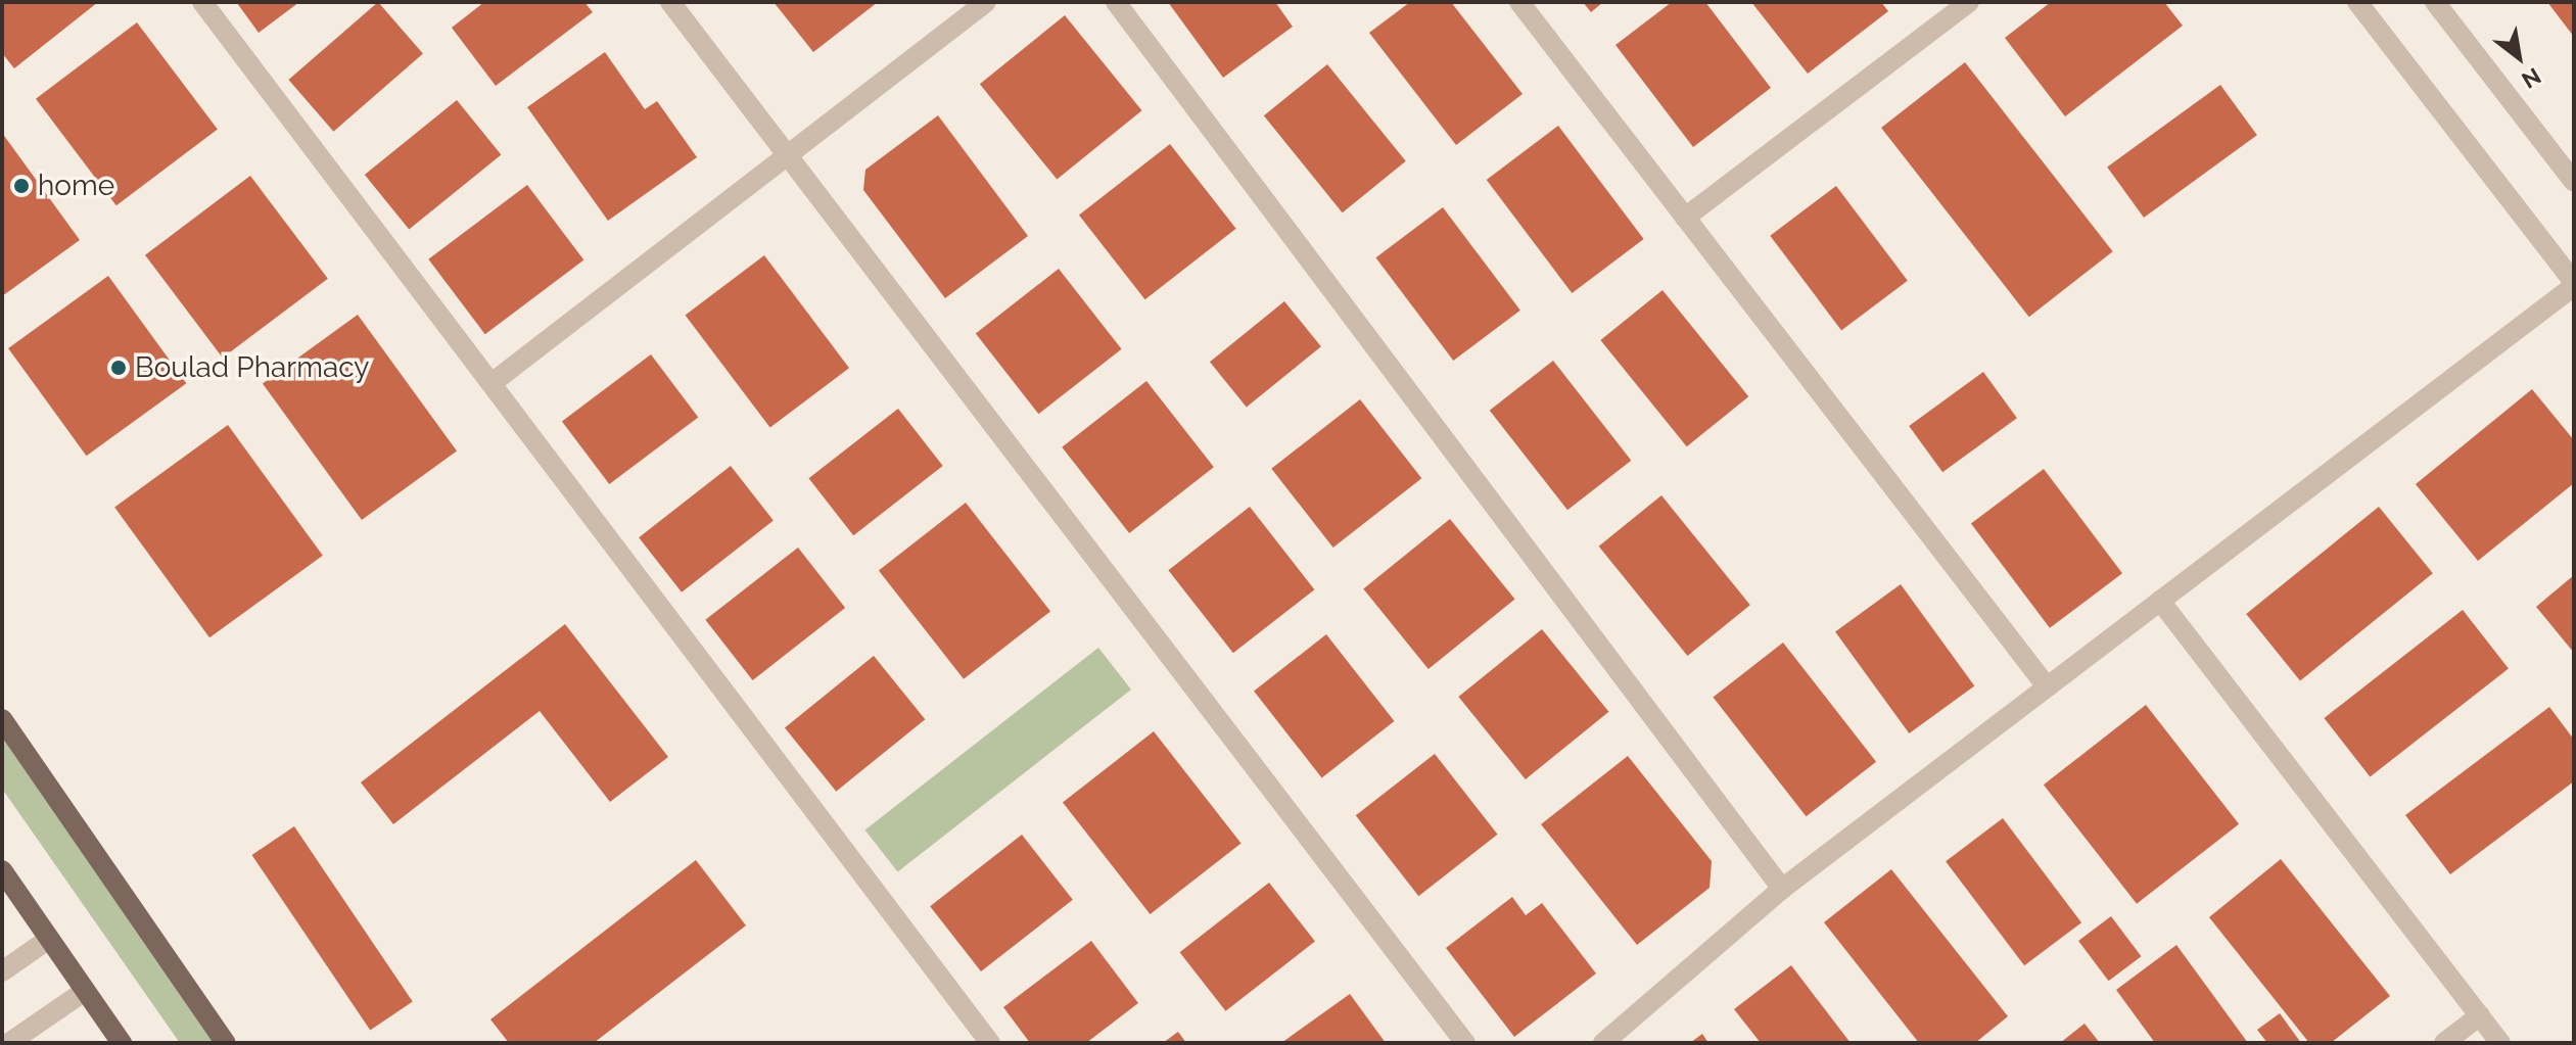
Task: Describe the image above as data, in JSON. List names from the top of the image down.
{
  "places": ["home", "Boulad Pharmacy"],
  "north": "bottom right"
}
